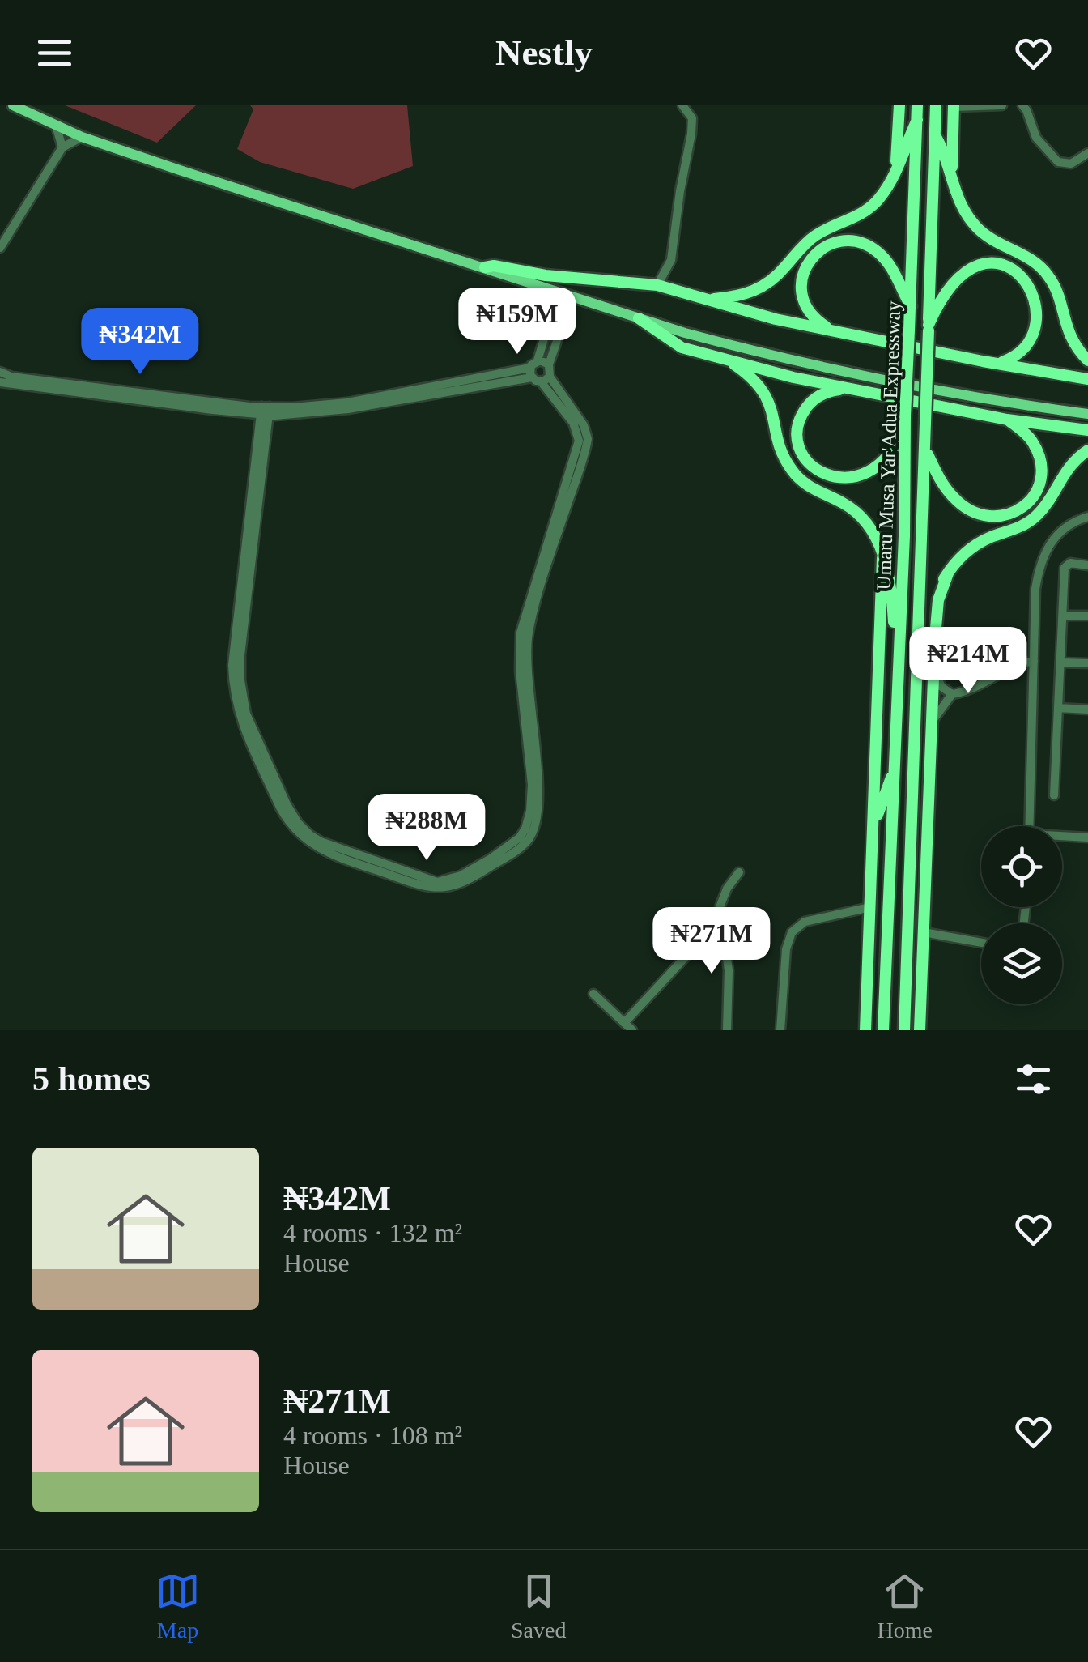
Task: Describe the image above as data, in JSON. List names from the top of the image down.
{
  "streets": {
    "highway": ["Umaru Musa Yar'Adua Expressway"]
  },
  "page": {
    "header": "Nestly",
    "price": [
      "₦159M",
      "₦342M",
      "₦214M",
      "₦288M",
      "₦271M"
    ],
    "heading": "5 homes",
    "list": [
      {
        "name": "₦342M",
        "note": "4 rooms · 132 m² · House"
      },
      {
        "name": "₦271M",
        "note": "4 rooms · 108 m² · House"
      }
    ],
    "tabs": ["Map", "Saved", "Home"]
  }
}
